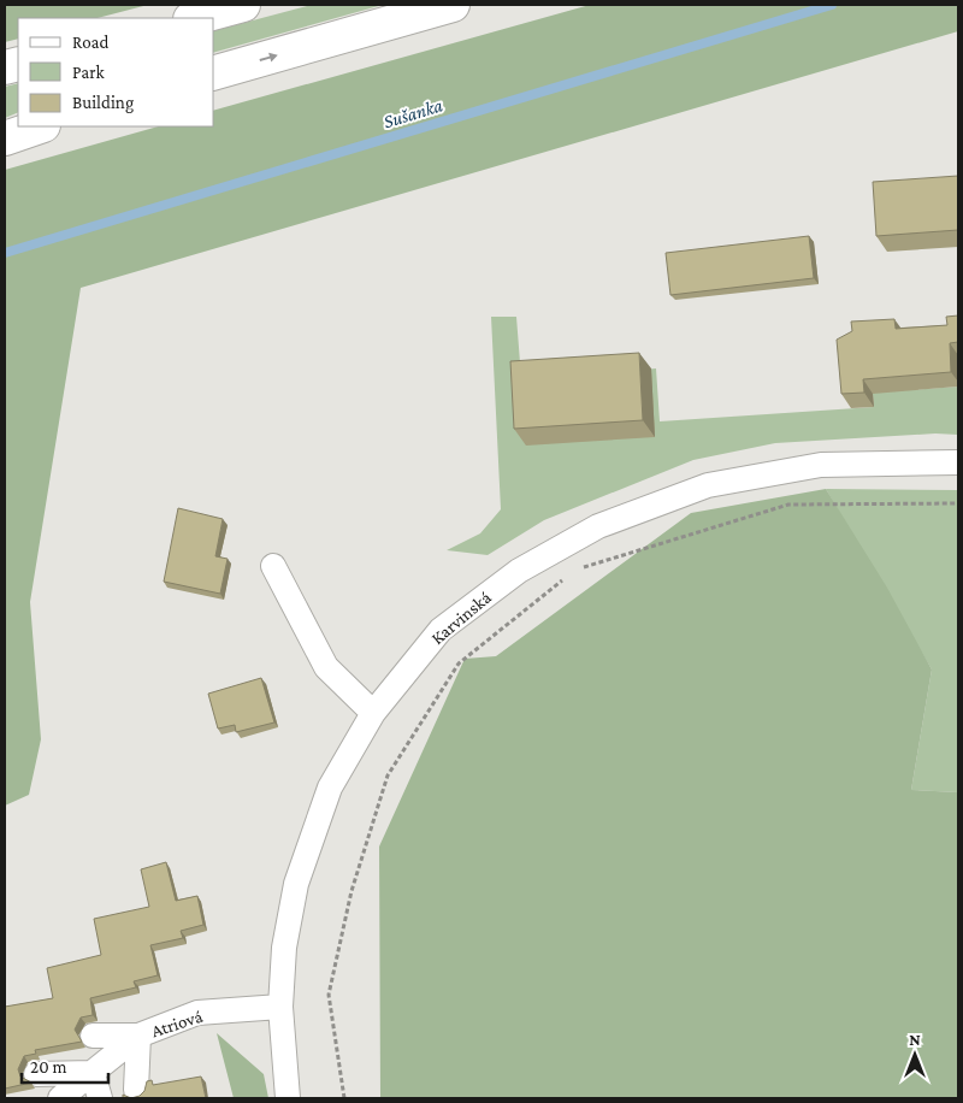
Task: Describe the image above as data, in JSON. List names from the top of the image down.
{
  "streets": {
    "street": ["Karvinská", "Atriová"]
  },
  "crossings": [
    ["Karvinská", "Atriová"]
  ],
  "water": ["Sušanka"],
  "legend": ["Road", "Park", "Building"],
  "scale_bar": "20 m",
  "north": "top"
}
